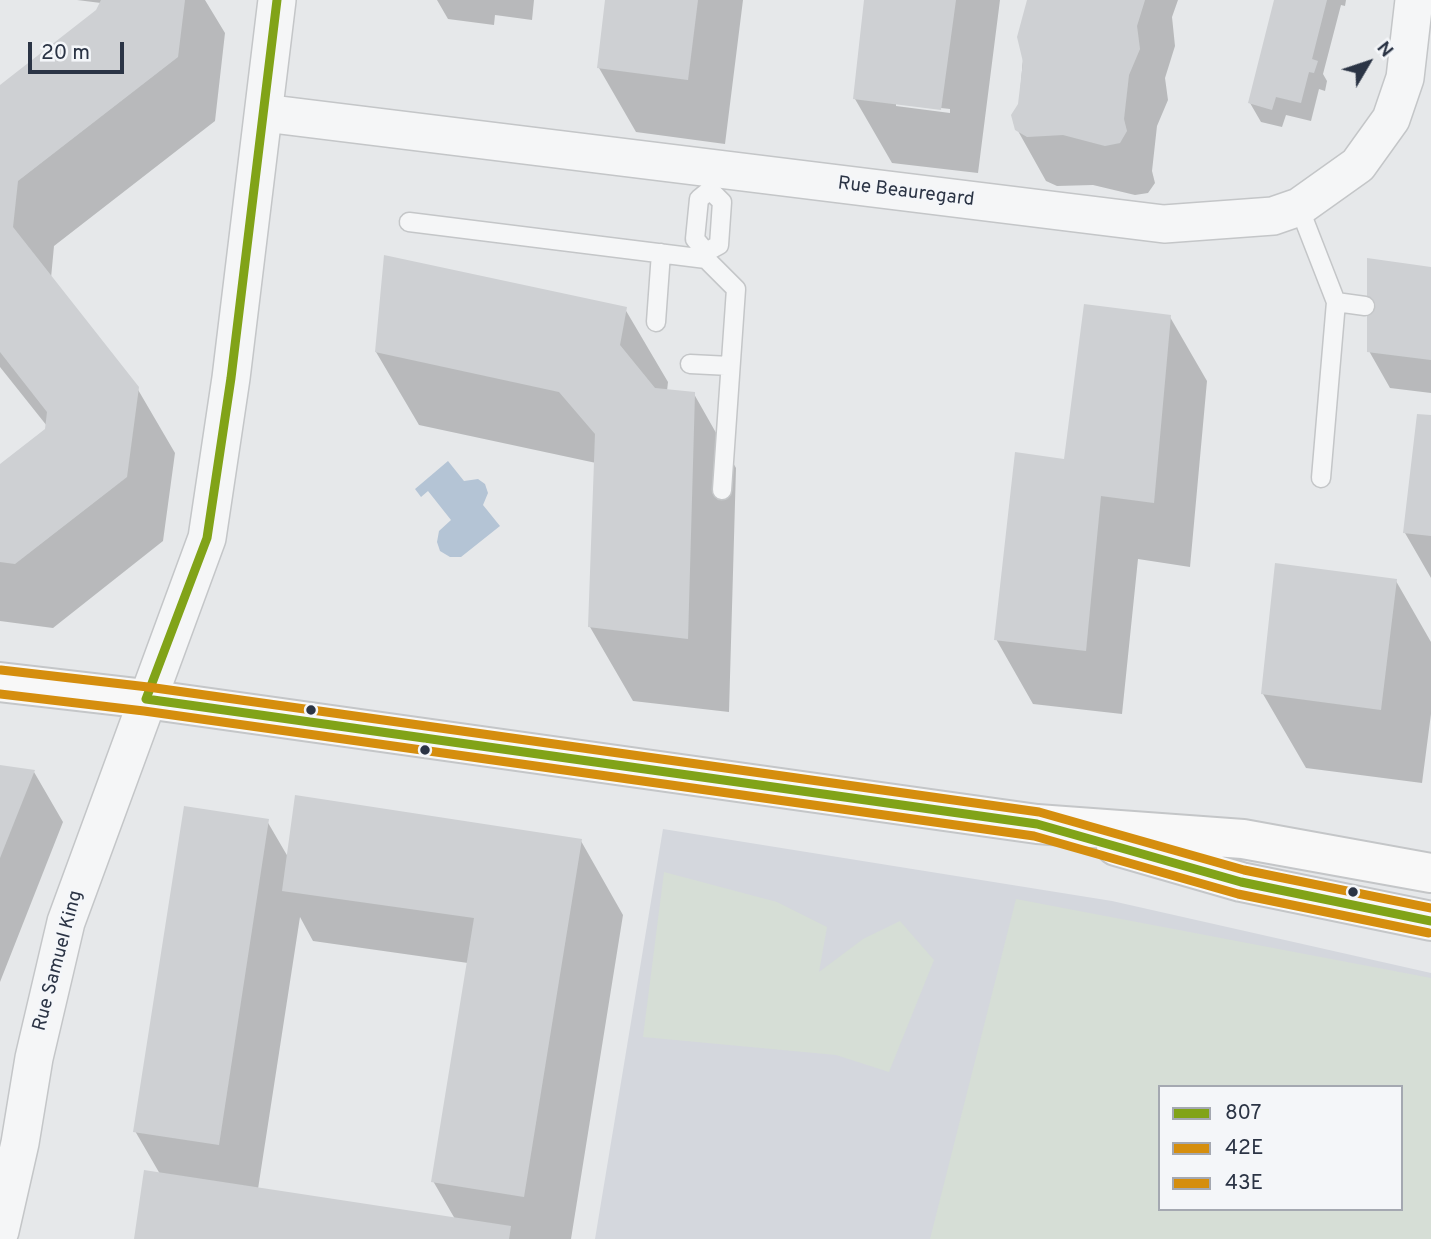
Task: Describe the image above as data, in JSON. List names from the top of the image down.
{
  "streets": {
    "street": ["Rue Beauregard", "Rue Samuel King"]
  },
  "crossings": [
    ["Rue Beauregard", "Rue Samuel King"]
  ],
  "lines": ["transit line 807", "transit line 43E", "transit line 42E"],
  "legend": ["807", "42E", "43E"],
  "scale_bar": "20 m",
  "north": "top right"
}
